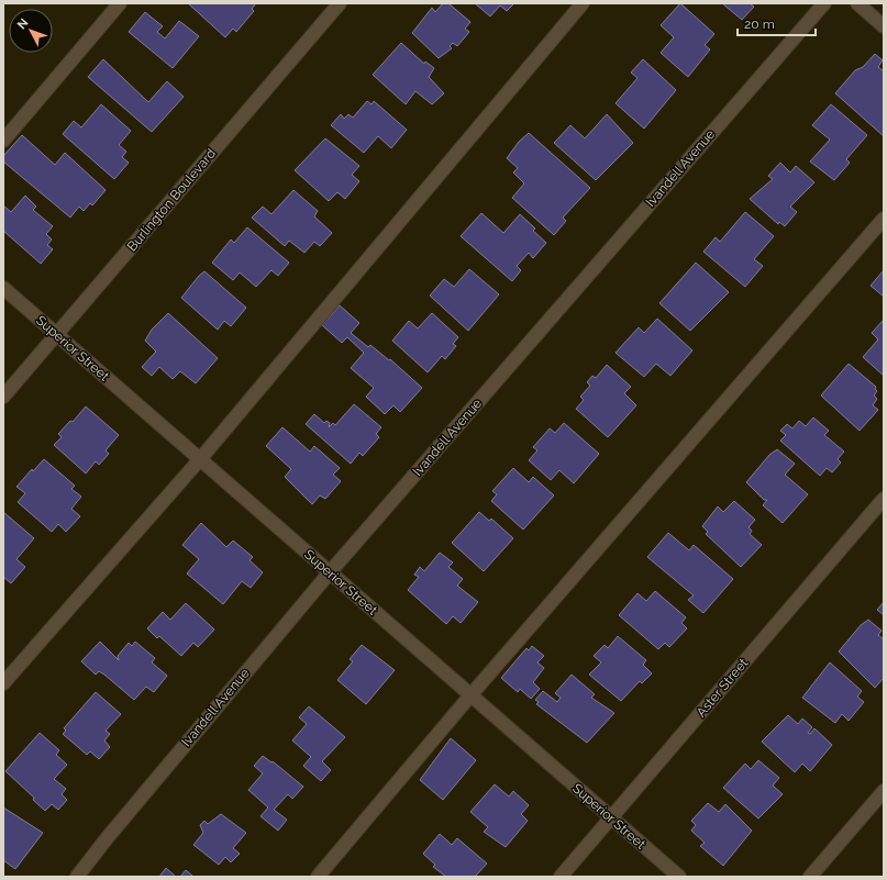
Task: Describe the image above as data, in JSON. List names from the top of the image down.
{
  "streets": {
    "street": [
      "Ivandell Avenue",
      "Burlington Boulevard",
      "Superior Street",
      "Aster Street"
    ]
  },
  "crossings": [
    ["Ivandell Avenue", "Superior Street"],
    ["Burlington Boulevard", "Superior Street"],
    ["Superior Street", "Aster Street"]
  ],
  "scale_bar": "20 m",
  "north": "top left"
}
